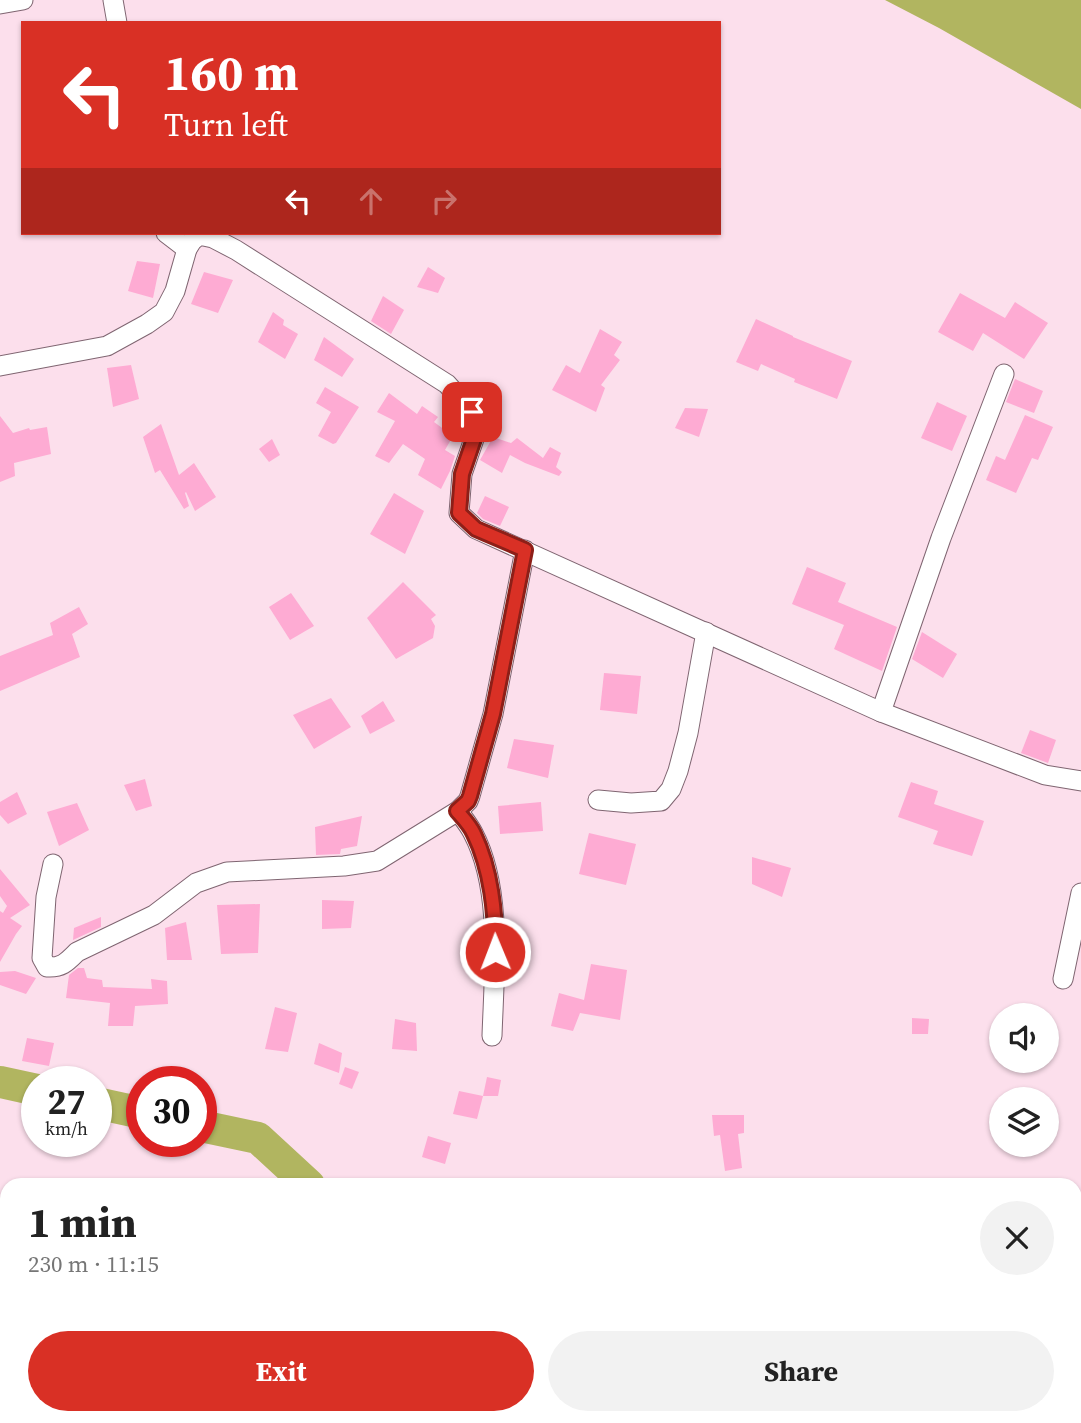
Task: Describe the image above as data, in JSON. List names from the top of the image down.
{
  "page": {
    "turn": ["160 m", "Turn left"],
    "speed": "27 km/h",
    "limit": "30",
    "heading": ["1 min", "230 m · 11:15"],
    "buttons": ["Exit", "Share"]
  }
}
